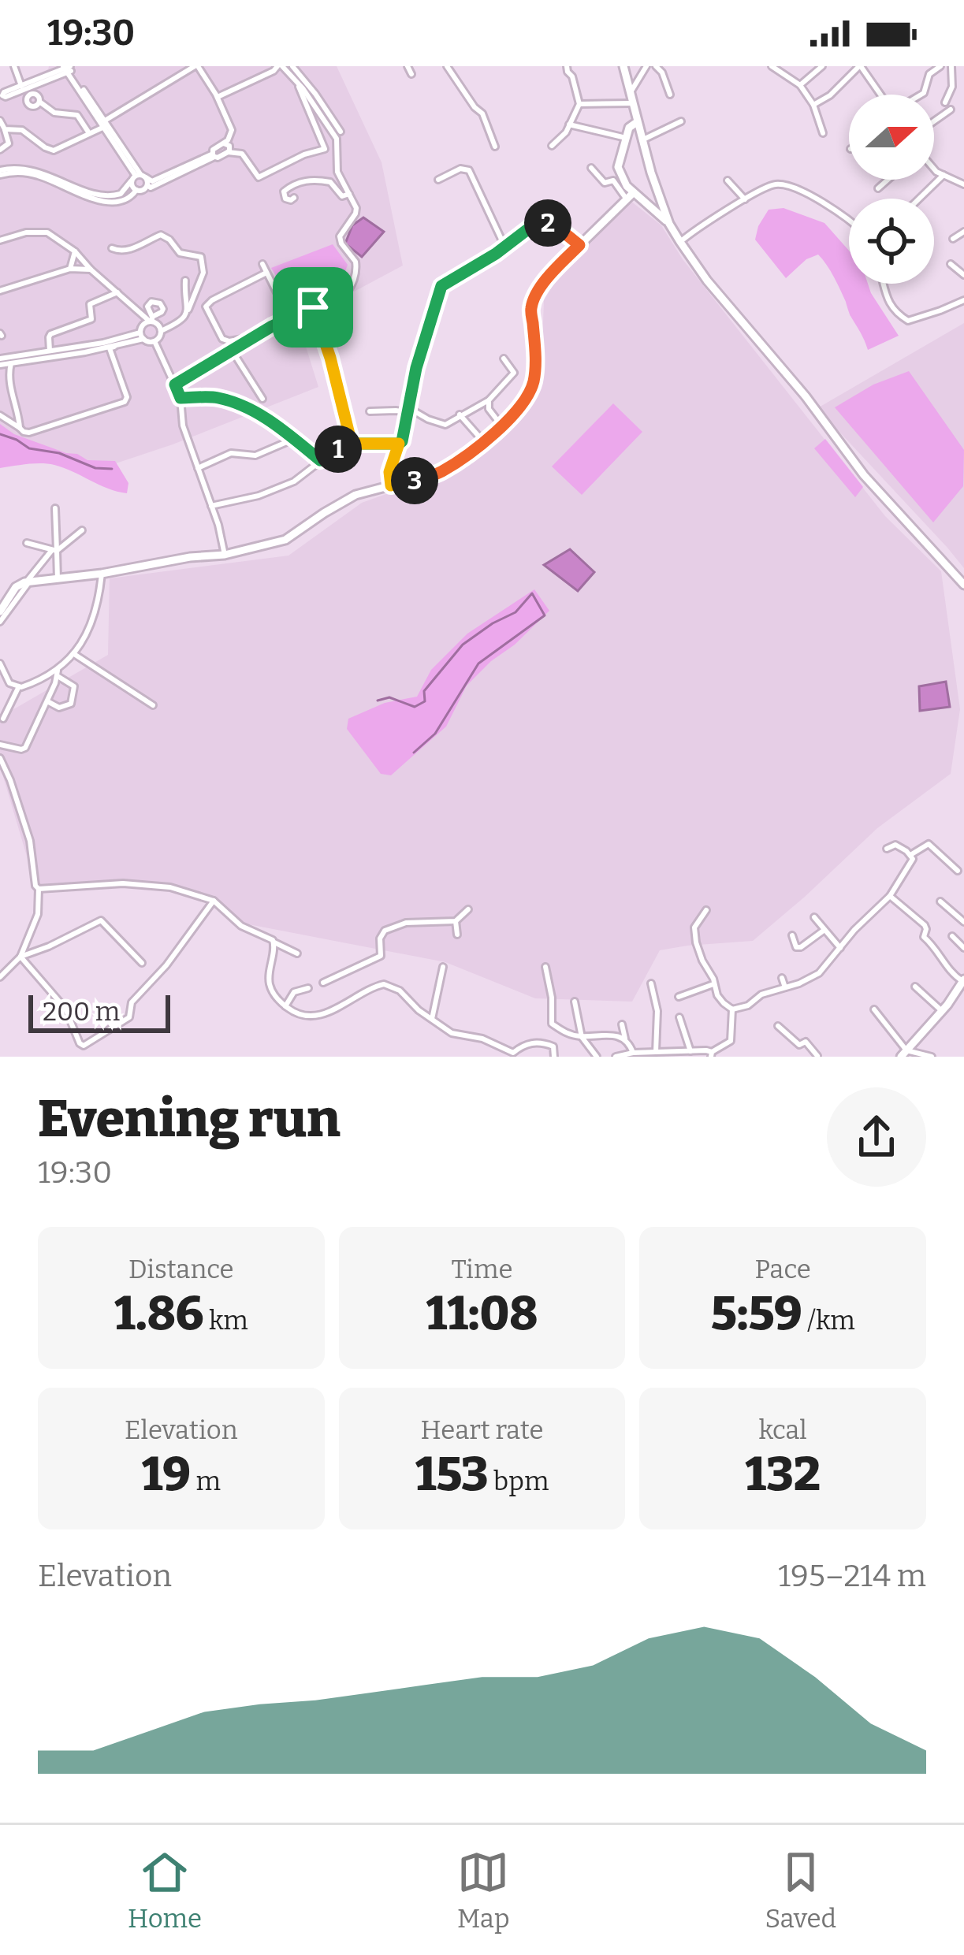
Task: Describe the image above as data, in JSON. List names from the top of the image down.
{
  "scale_bar": "200 m",
  "north": "right",
  "page": {
    "status": "19:30",
    "pins": ["2", "1", "3"],
    "scale": "200 m",
    "heading": ["Evening run", "19:30"],
    "stats": [
      ["Distance", "1.86 km"],
      ["Time", "11:08"],
      ["Pace", "5:59 /km"],
      ["Elevation", "19 m"],
      ["Heart rate", "153 bpm"],
      ["kcal", "132"]
    ],
    "chart": ["Elevation", "195–214 m"],
    "tabs": ["Home", "Map", "Saved"]
  }
}
